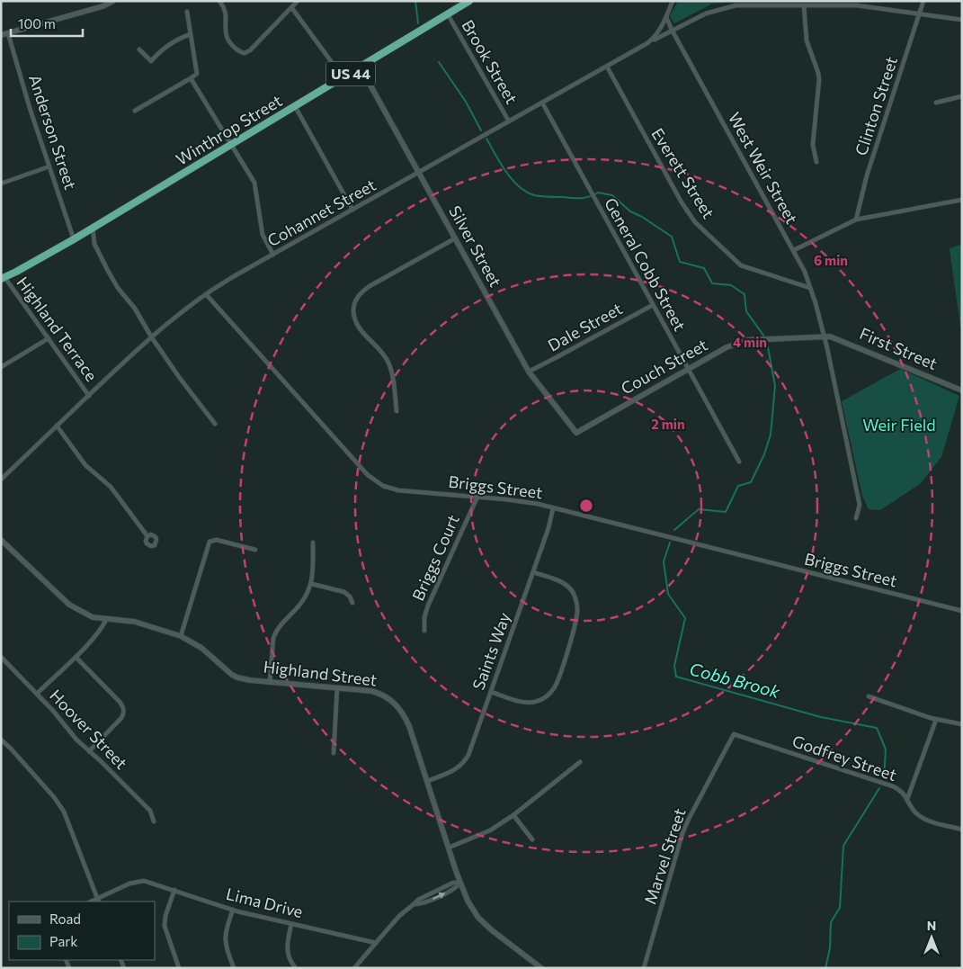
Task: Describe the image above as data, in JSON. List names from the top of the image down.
{
  "streets": {
    "highway": ["US 44", "Winthrop Street"],
    "street": [
      "Brook Street",
      "Clinton Street",
      "Anderson Street",
      "West Weir Street",
      "Everett Street",
      "Cohannet Street",
      "Silver Street",
      "General Cobb Street",
      "Dale Street",
      "Highland Terrace",
      "First Street",
      "Couch Street",
      "Briggs Street",
      "Briggs Court",
      "Saints Way",
      "Highland Street",
      "Hoover Street",
      "Godfrey Street",
      "Marvel Street",
      "Lima Drive"
    ]
  },
  "crossings": [
    ["Brook Street", "Winthrop Street"],
    ["Brook Street", "Cohannet Street"],
    ["Winthrop Street", "Anderson Street"],
    ["Winthrop Street", "Silver Street"],
    ["Winthrop Street", "Highland Terrace"],
    ["West Weir Street", "Everett Street"],
    ["West Weir Street", "Cohannet Street"],
    ["West Weir Street", "First Street"],
    ["West Weir Street", "Couch Street"],
    ["Everett Street", "Cohannet Street"],
    ["Cohannet Street", "Silver Street"],
    ["Cohannet Street", "General Cobb Street"],
    ["Cohannet Street", "Highland Terrace"],
    ["Cohannet Street", "Briggs Street"],
    ["Silver Street", "Dale Street"],
    ["Silver Street", "Couch Street"],
    ["General Cobb Street", "Dale Street"],
    ["General Cobb Street", "Couch Street"],
    ["First Street", "Couch Street"],
    ["Briggs Street", "Briggs Court"],
    ["Briggs Street", "Saints Way"],
    ["Saints Way", "Highland Street"],
    ["Godfrey Street", "Marvel Street"]
  ],
  "water": ["Cobb Brook"],
  "parks": ["Weir Field"],
  "legend": ["Road", "Park"],
  "scale_bar": "100 m",
  "north": "top",
  "rings": ["6 min", "4 min", "2 min"]
}
